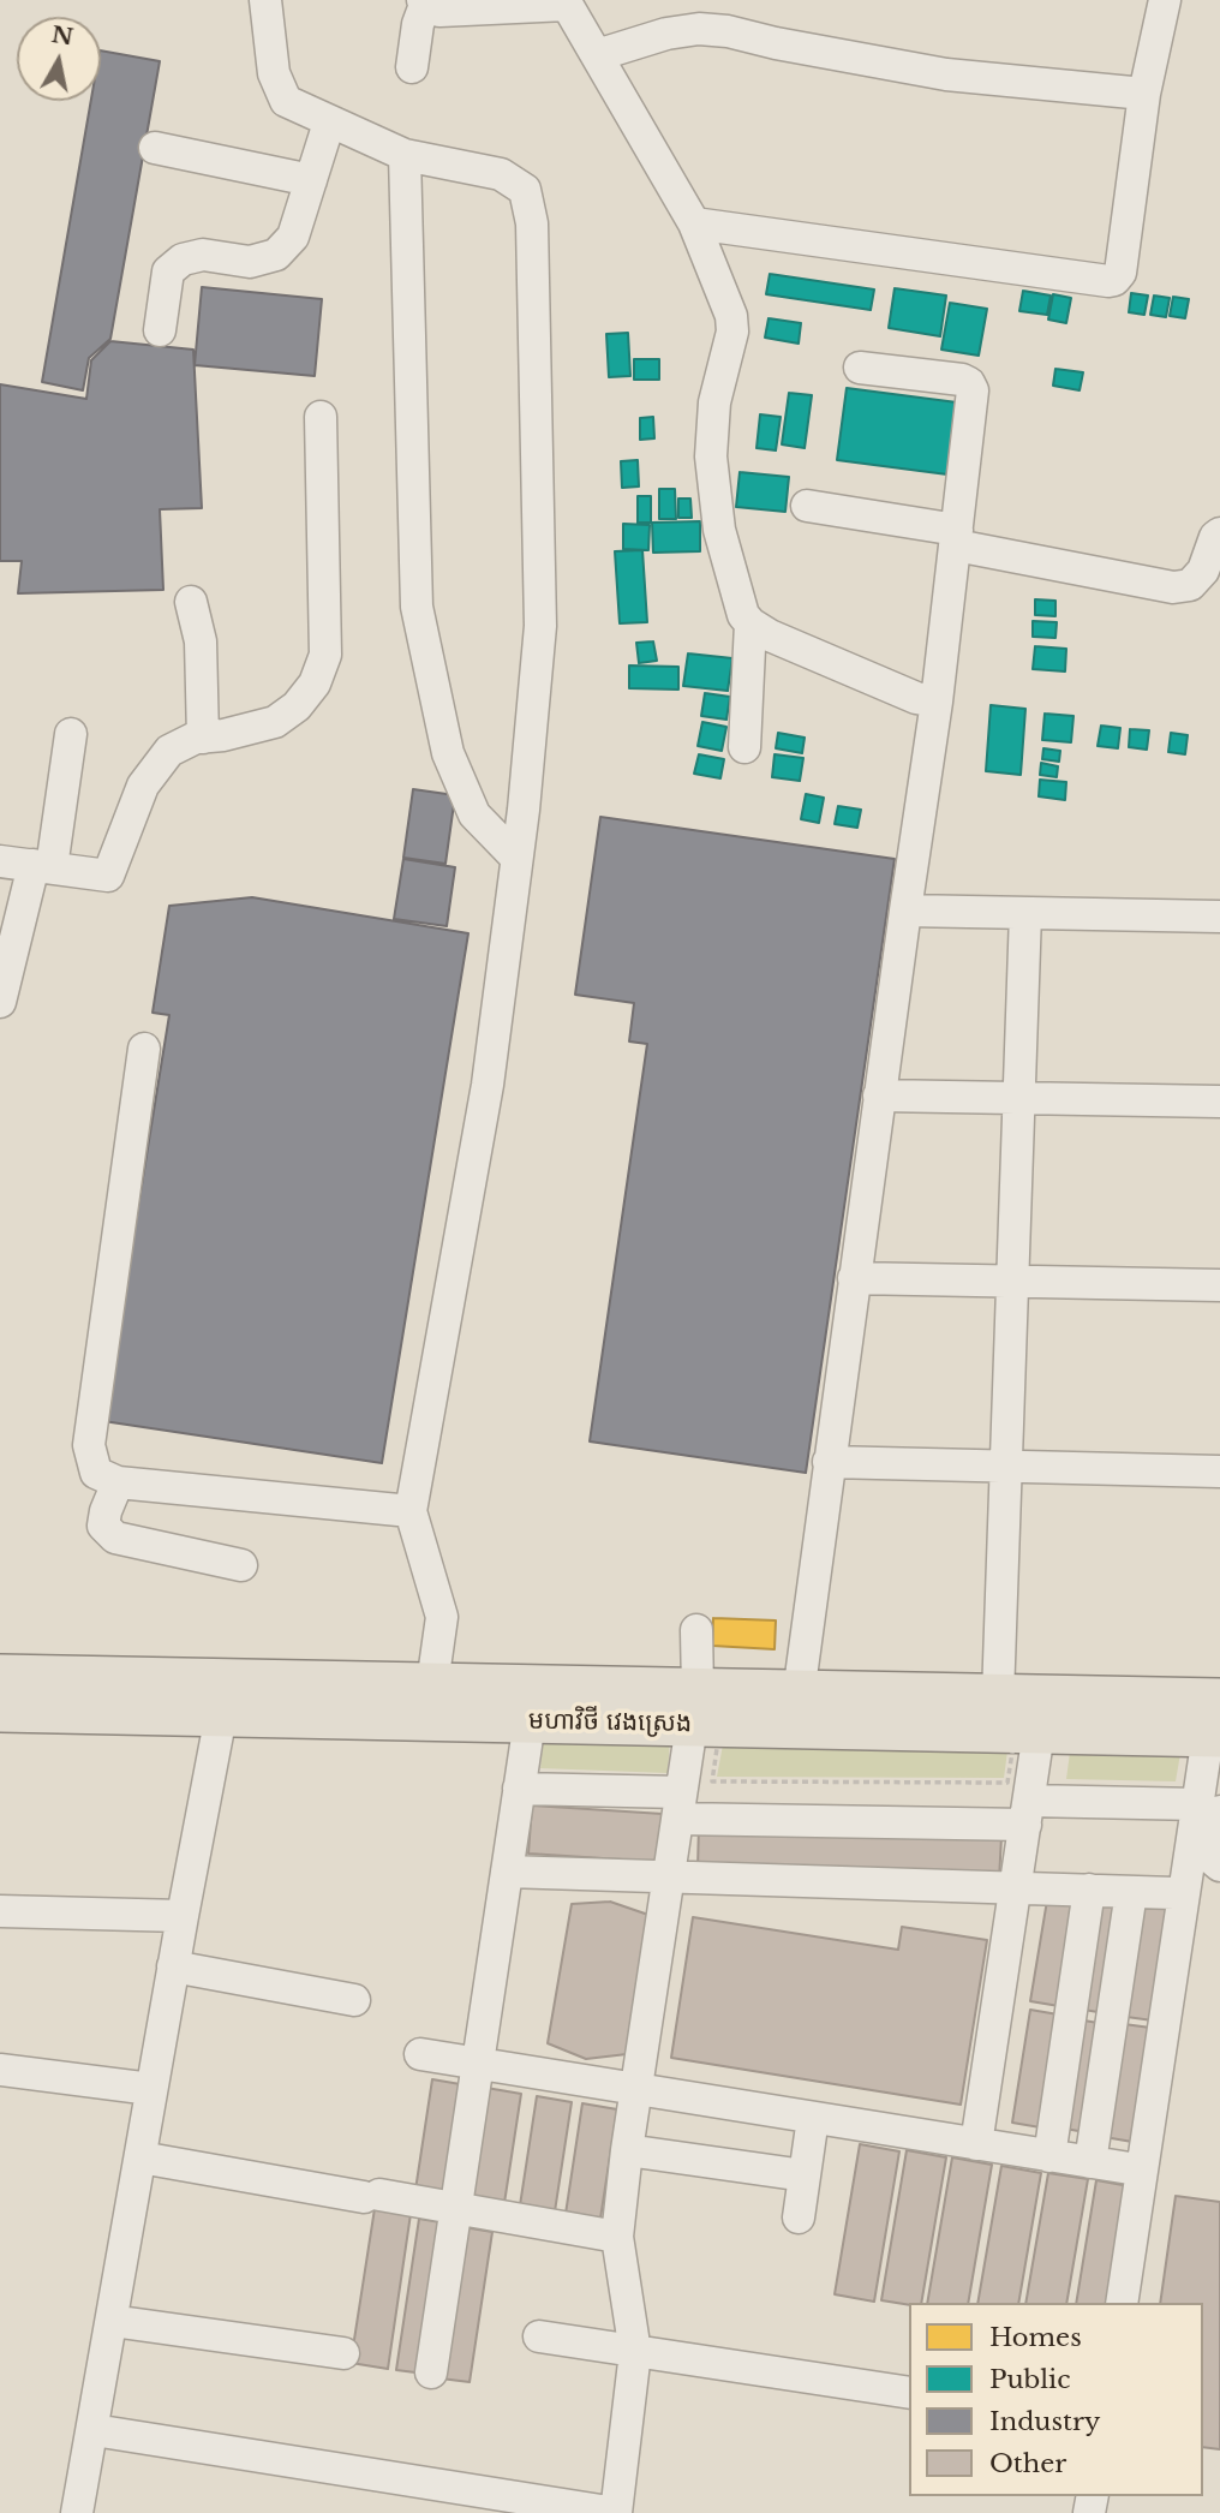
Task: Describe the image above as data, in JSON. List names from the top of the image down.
{
  "streets": {
    "main road": ["មហាវិថី វេងស្រេង"]
  },
  "legend": [
    "Homes",
    "Public",
    "Industry",
    "Other"
  ],
  "north": "top"
}
